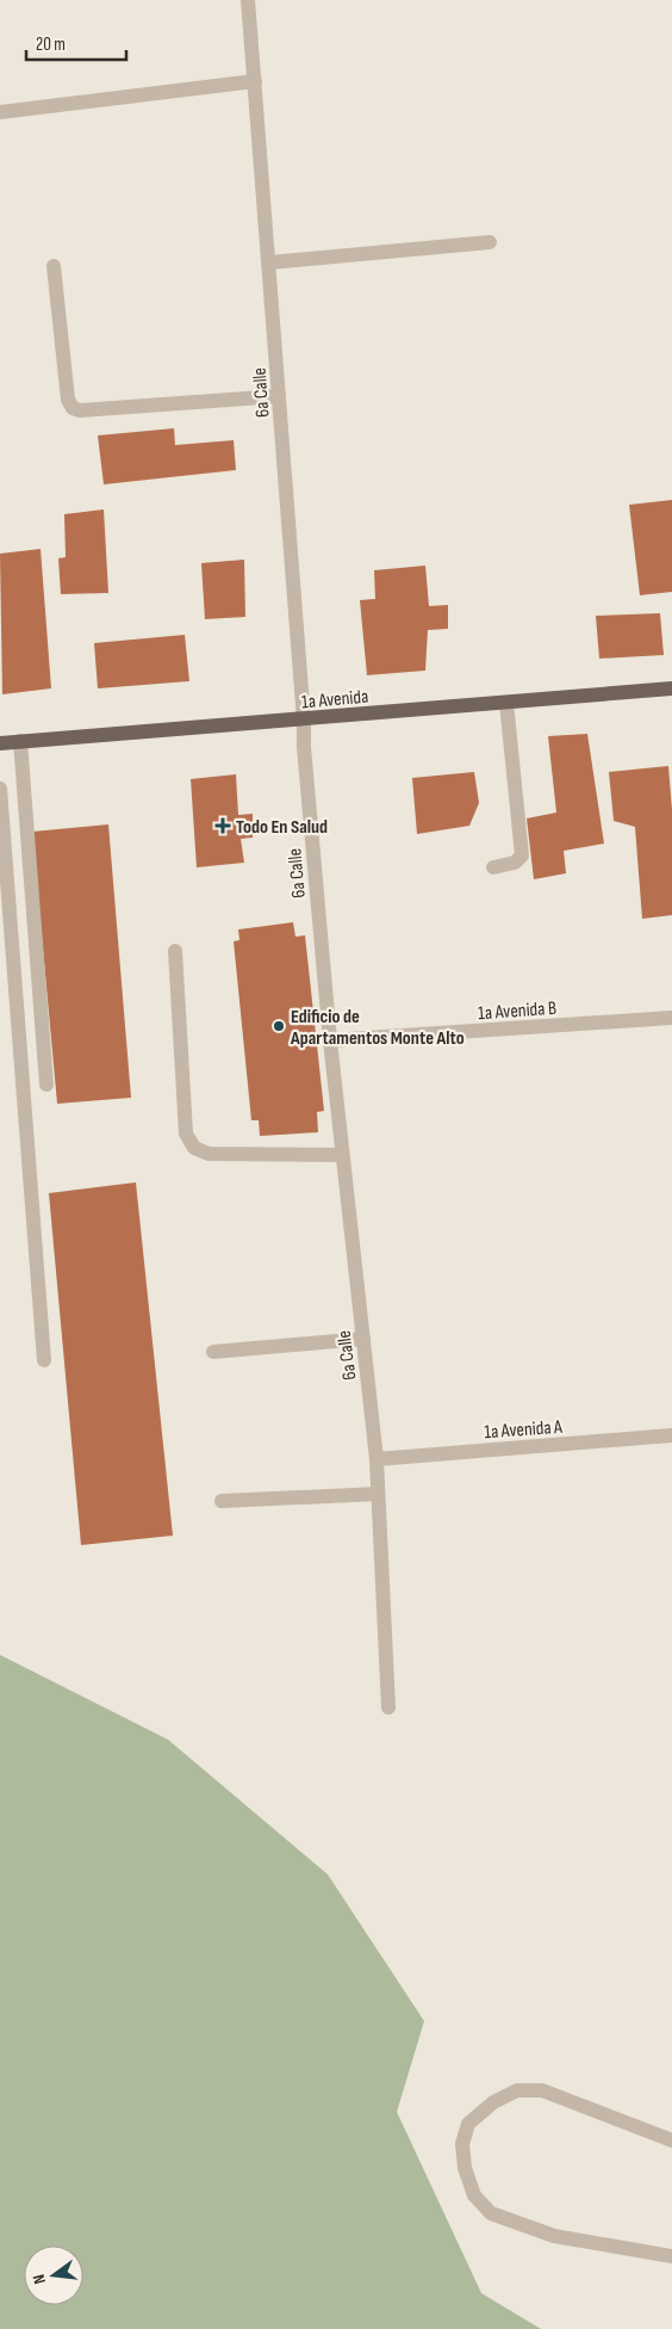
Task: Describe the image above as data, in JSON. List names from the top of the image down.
{
  "streets": {
    "main road": ["1a Avenida"],
    "street": ["6a Calle", "1a Avenida B", "1a Avenida A"]
  },
  "crossings": [
    ["6a Calle", "1a Avenida"],
    ["6a Calle", "1a Avenida B"],
    ["6a Calle", "1a Avenida A"]
  ],
  "places": {
    "health": ["Todo En Salud"],
    "other": ["Edificio de Apartamentos Monte Alto"]
  },
  "scale_bar": "20 m",
  "north": "left"
}
